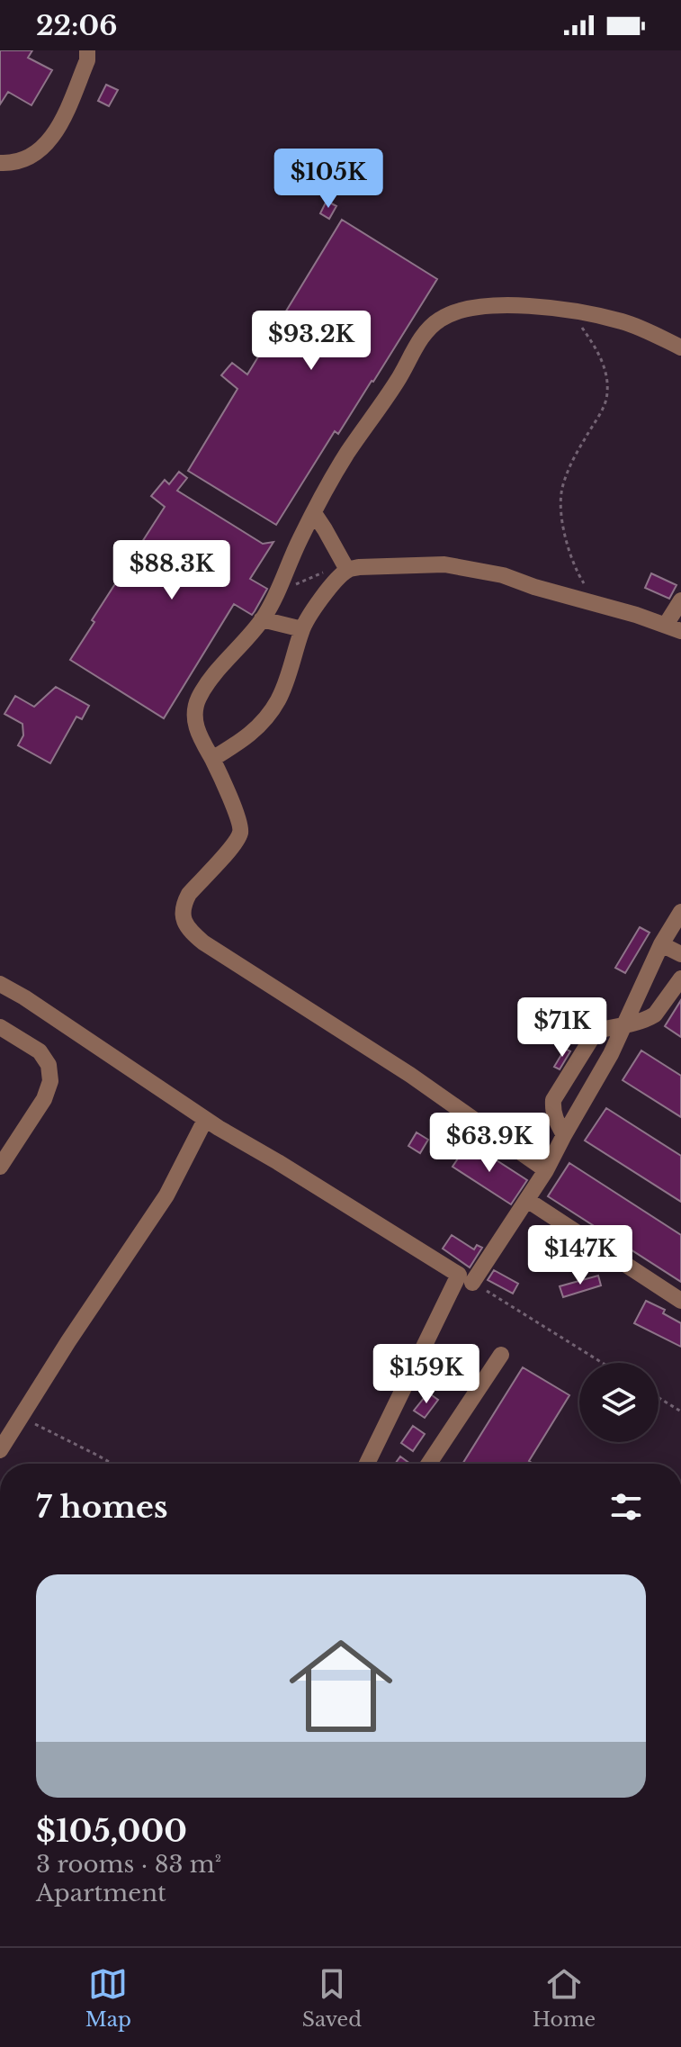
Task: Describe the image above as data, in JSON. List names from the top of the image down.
{
  "page": {
    "status": "22:06",
    "price": [
      "$105K",
      "$93.2K",
      "$88.3K",
      "$71K",
      "$63.9K",
      "$147K",
      "$159K"
    ],
    "heading": "7 homes",
    "list": [
      {
        "name": "$105,000",
        "note": "3 rooms · 83 m² · Apartment"
      }
    ],
    "tabs": ["Map", "Saved", "Home"]
  }
}
